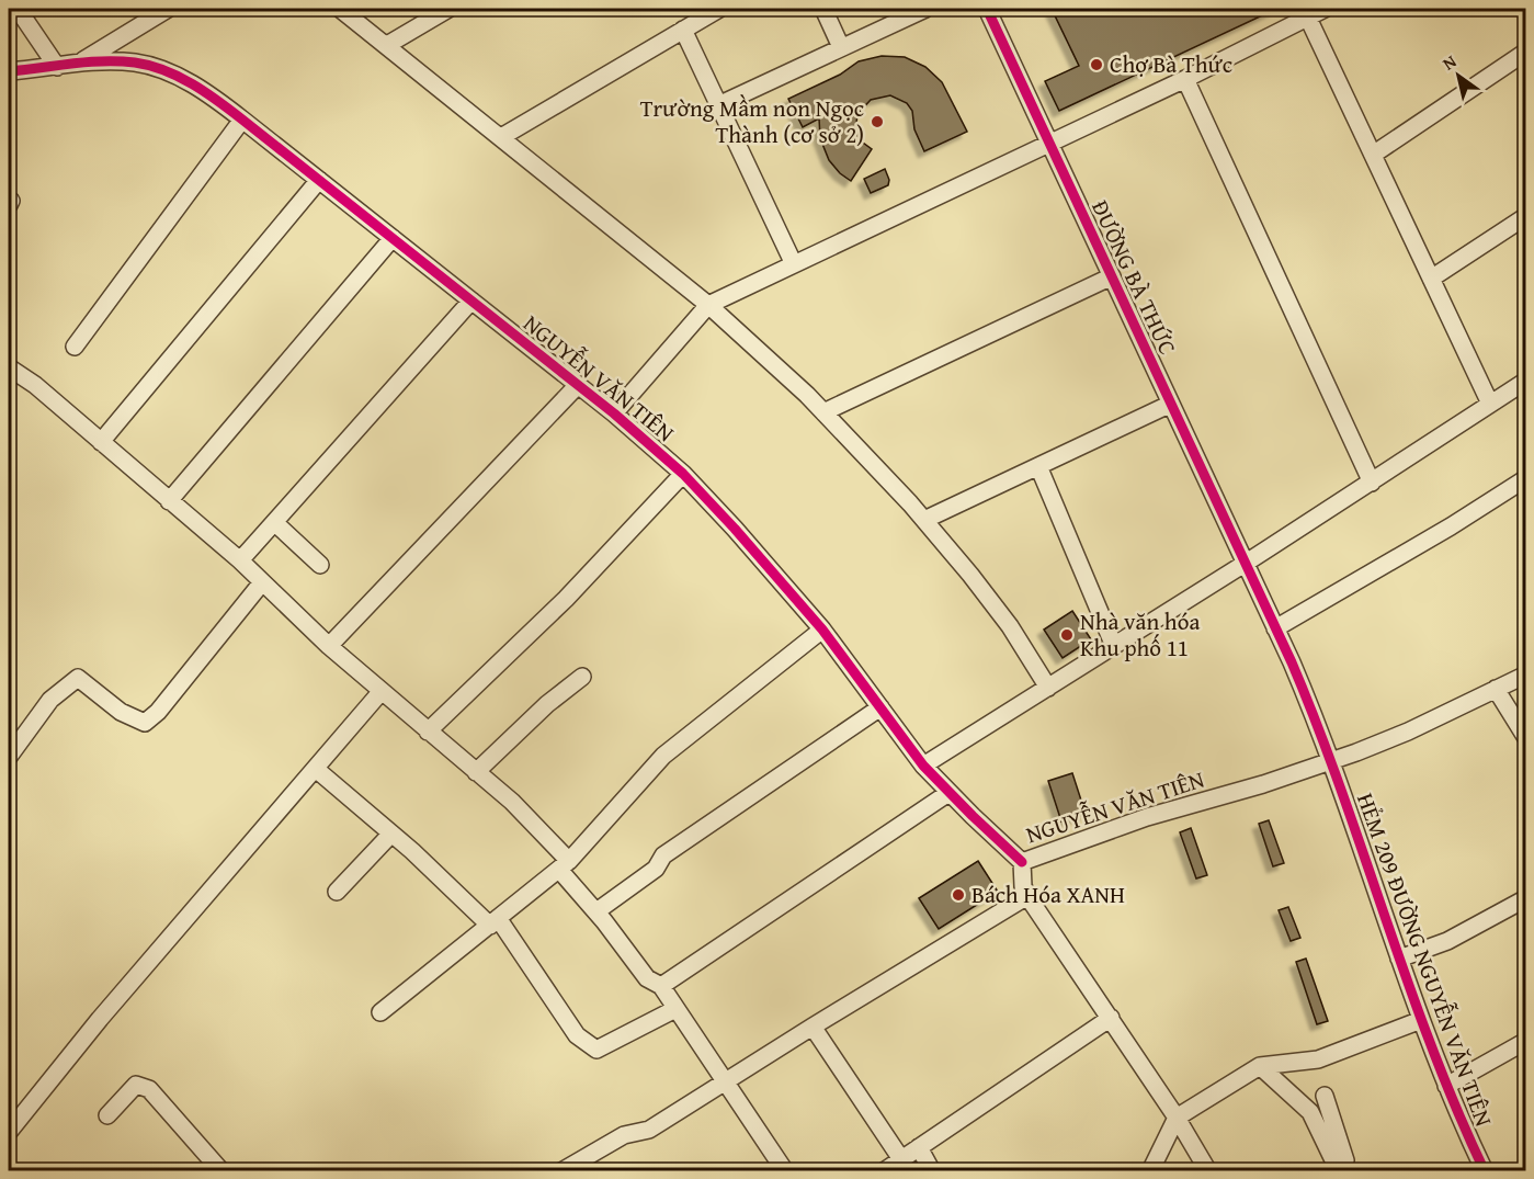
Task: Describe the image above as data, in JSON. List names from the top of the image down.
{
  "streets": {
    "street": ["ĐƯỜNG BÀ THỨC", "NGUYỄN VĂN TIÊN", "HẺM 209 ĐƯỜNG NGUYỄN VĂN TIÊN"]
  },
  "crossings": [
    ["ĐƯỜNG BÀ THỨC", "HẺM 209 ĐƯỜNG NGUYỄN VĂN TIÊN"],
    ["NGUYỄN VĂN TIÊN", "HẺM 209 ĐƯỜNG NGUYỄN VĂN TIÊN"]
  ],
  "places": [
    "Chợ Bà Thức",
    "Trường Mầm non Ngọc Thành (cơ sở 2)",
    "Nhà văn hóa Khu phố 11",
    "Bách Hóa XANH"
  ],
  "north": "top left"
}
